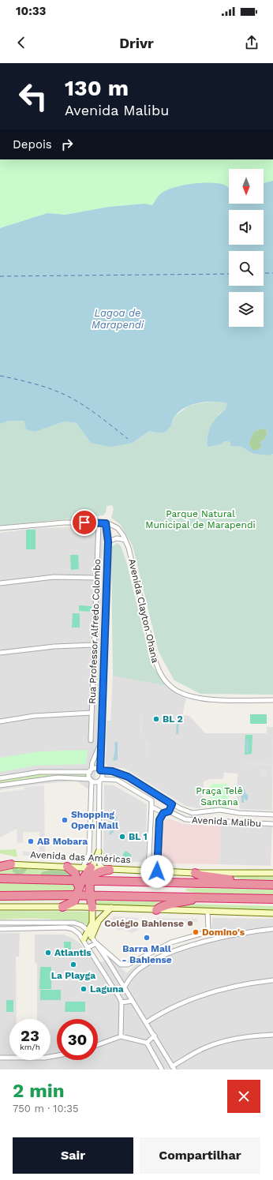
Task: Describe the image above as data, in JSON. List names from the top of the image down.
{
  "streets": {
    "main road": ["Avenida das Américas"],
    "street": ["Avenida Clayton Ohana", "Rua Professor Alfredo Colombo", "Avenida Malibu"]
  },
  "crossings": [
    ["Avenida Clayton Ohana", "Rua Professor Alfredo Colombo"],
    ["Rua Professor Alfredo Colombo", "Avenida Malibu"]
  ],
  "water": ["Lagoa de Marapendi"],
  "parks": ["Parque Natural Municipal de Marapendi", "Praça Telê Santana"],
  "places": [
    "BL 2",
    "Shopping Open Mall",
    "BL 1",
    "AB Mobara",
    "Colégio Bahiense",
    "Domino's",
    "Barra Mall - Bahiense",
    "Atlantis",
    "La Playga",
    "Laguna"
  ],
  "north": "bottom",
  "page": {
    "status": "10:33",
    "header": "Drivr",
    "turn": ["130 m", "Avenida Malibu"],
    "then": "Depois",
    "speed": "23 km/h",
    "limit": "30",
    "heading": ["2 min", "750 m · 10:35"],
    "buttons": ["Sair", "Compartilhar"]
  }
}
